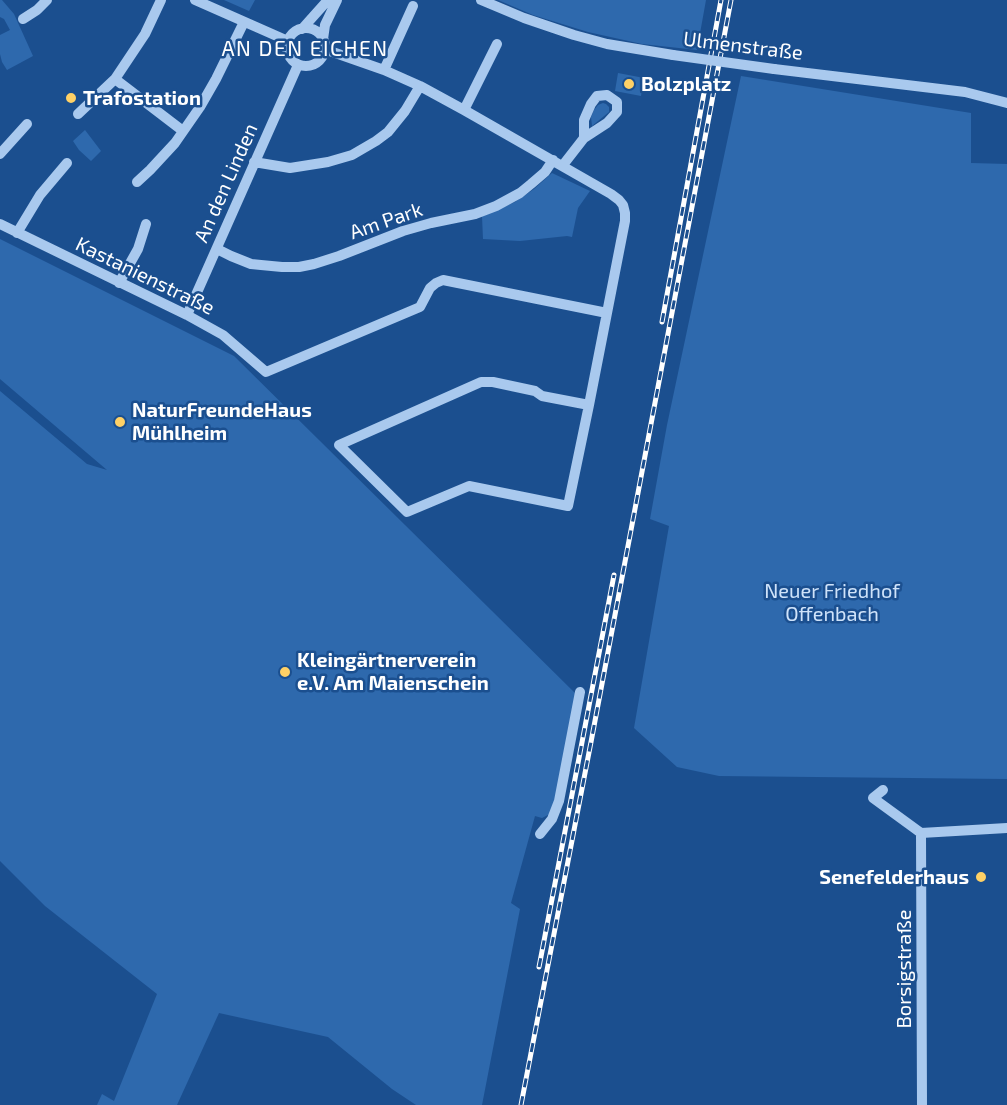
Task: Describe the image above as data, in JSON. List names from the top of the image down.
{
  "streets": {
    "street": [
      "Ulmenstraße",
      "An den Linden",
      "Am Park",
      "Kastanienstraße",
      "Borsigstraße"
    ]
  },
  "crossings": [
    ["An den Linden", "Am Park"],
    ["An den Linden", "Kastanienstraße"]
  ],
  "districts": ["AN DEN EICHEN"],
  "parks": ["Neuer Friedhof Offenbach"],
  "places": [
    "Bolzplatz",
    "Trafostation",
    "NaturFreundeHaus Mühlheim",
    "Kleingärtnerverein e.V. Am Maienschein",
    "Senefelderhaus"
  ]
}
